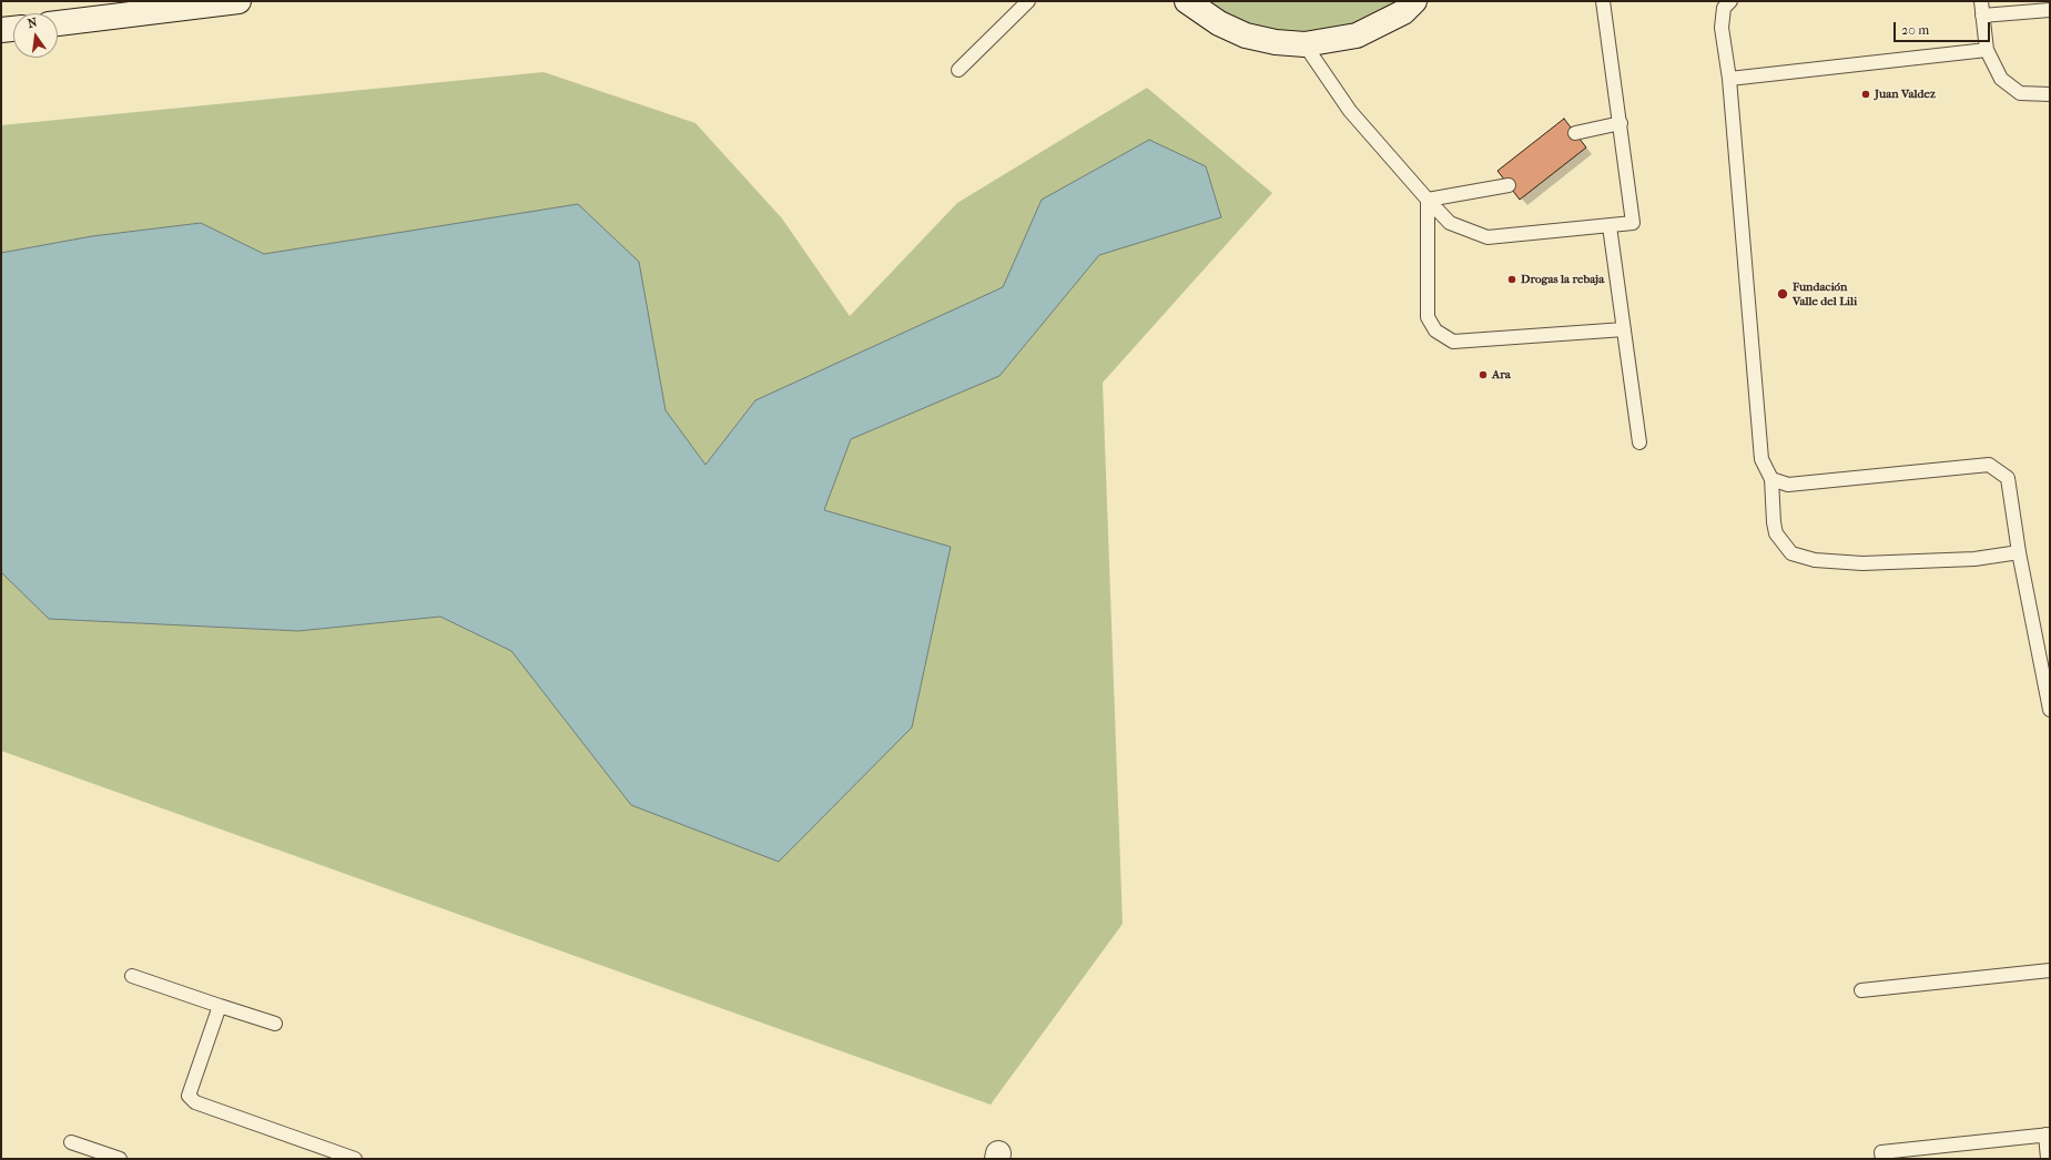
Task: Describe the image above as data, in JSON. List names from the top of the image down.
{
  "places": [
    "Juan Valdez",
    "Drogas la rebaja",
    "Fundación Valle del Lili",
    "Ara"
  ],
  "scale_bar": "20 m",
  "north": "top"
}
